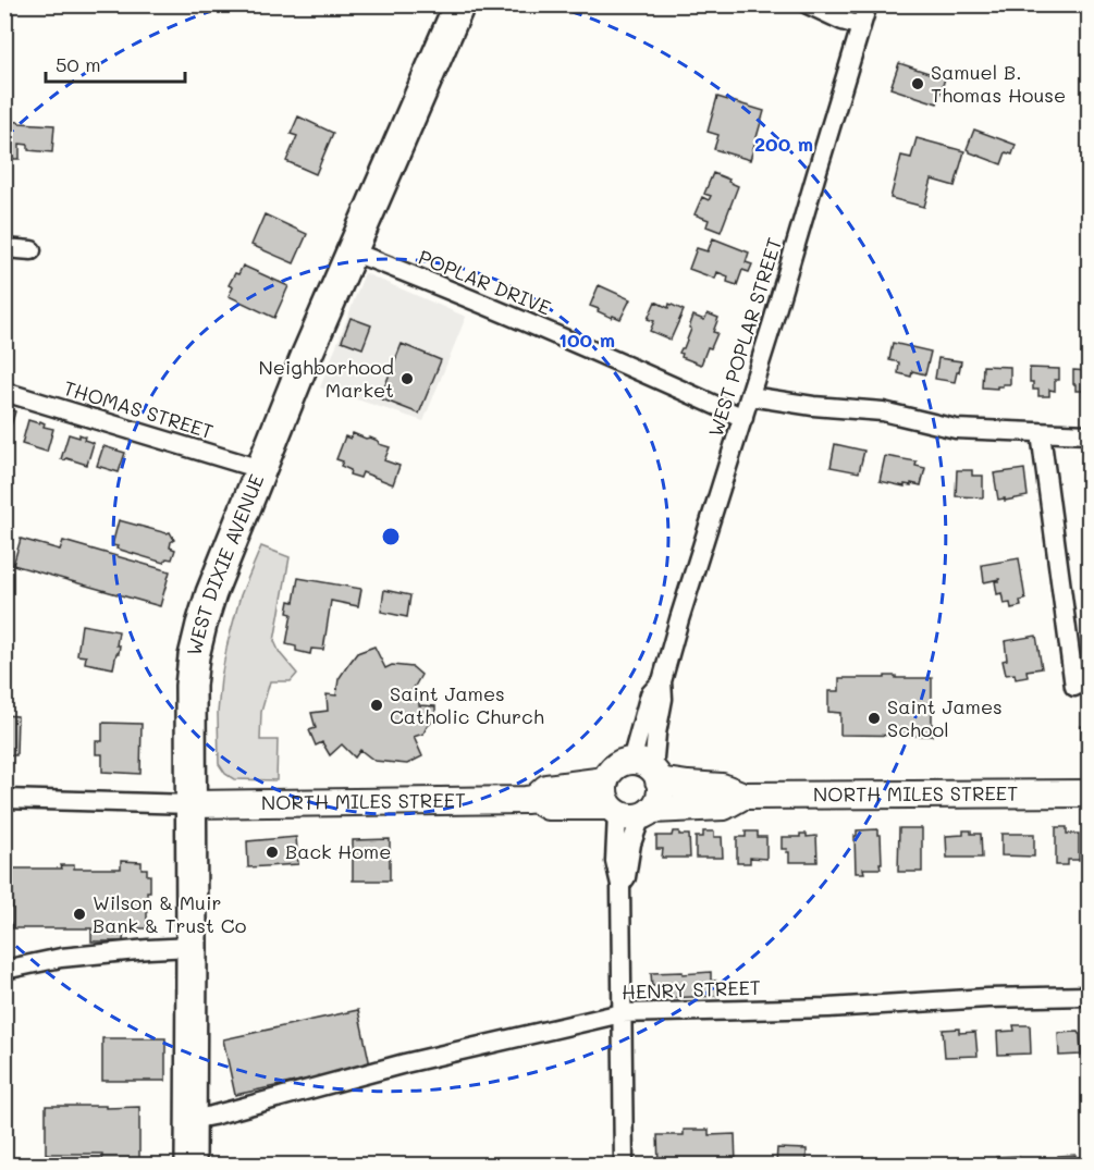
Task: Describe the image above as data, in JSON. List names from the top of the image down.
{
  "streets": {
    "main road": ["WEST DIXIE AVENUE", "NORTH MILES STREET"],
    "street": [
      "POPLAR DRIVE",
      "WEST POPLAR STREET",
      "THOMAS STREET",
      "HENRY STREET"
    ]
  },
  "crossings": [
    ["POPLAR DRIVE", "WEST POPLAR STREET"],
    ["POPLAR DRIVE", "WEST DIXIE AVENUE"],
    ["WEST POPLAR STREET", "NORTH MILES STREET"],
    ["THOMAS STREET", "WEST DIXIE AVENUE"],
    ["WEST DIXIE AVENUE", "NORTH MILES STREET"],
    ["WEST DIXIE AVENUE", "HENRY STREET"]
  ],
  "places": [
    "Samuel B. Thomas House",
    "Neighborhood Market",
    "Saint James Catholic Church",
    "Saint James School",
    "Back Home",
    "Wilson & Muir Bank & Trust Co"
  ],
  "scale_bar": "50 m",
  "rings": ["200 m", "100 m"]
}
